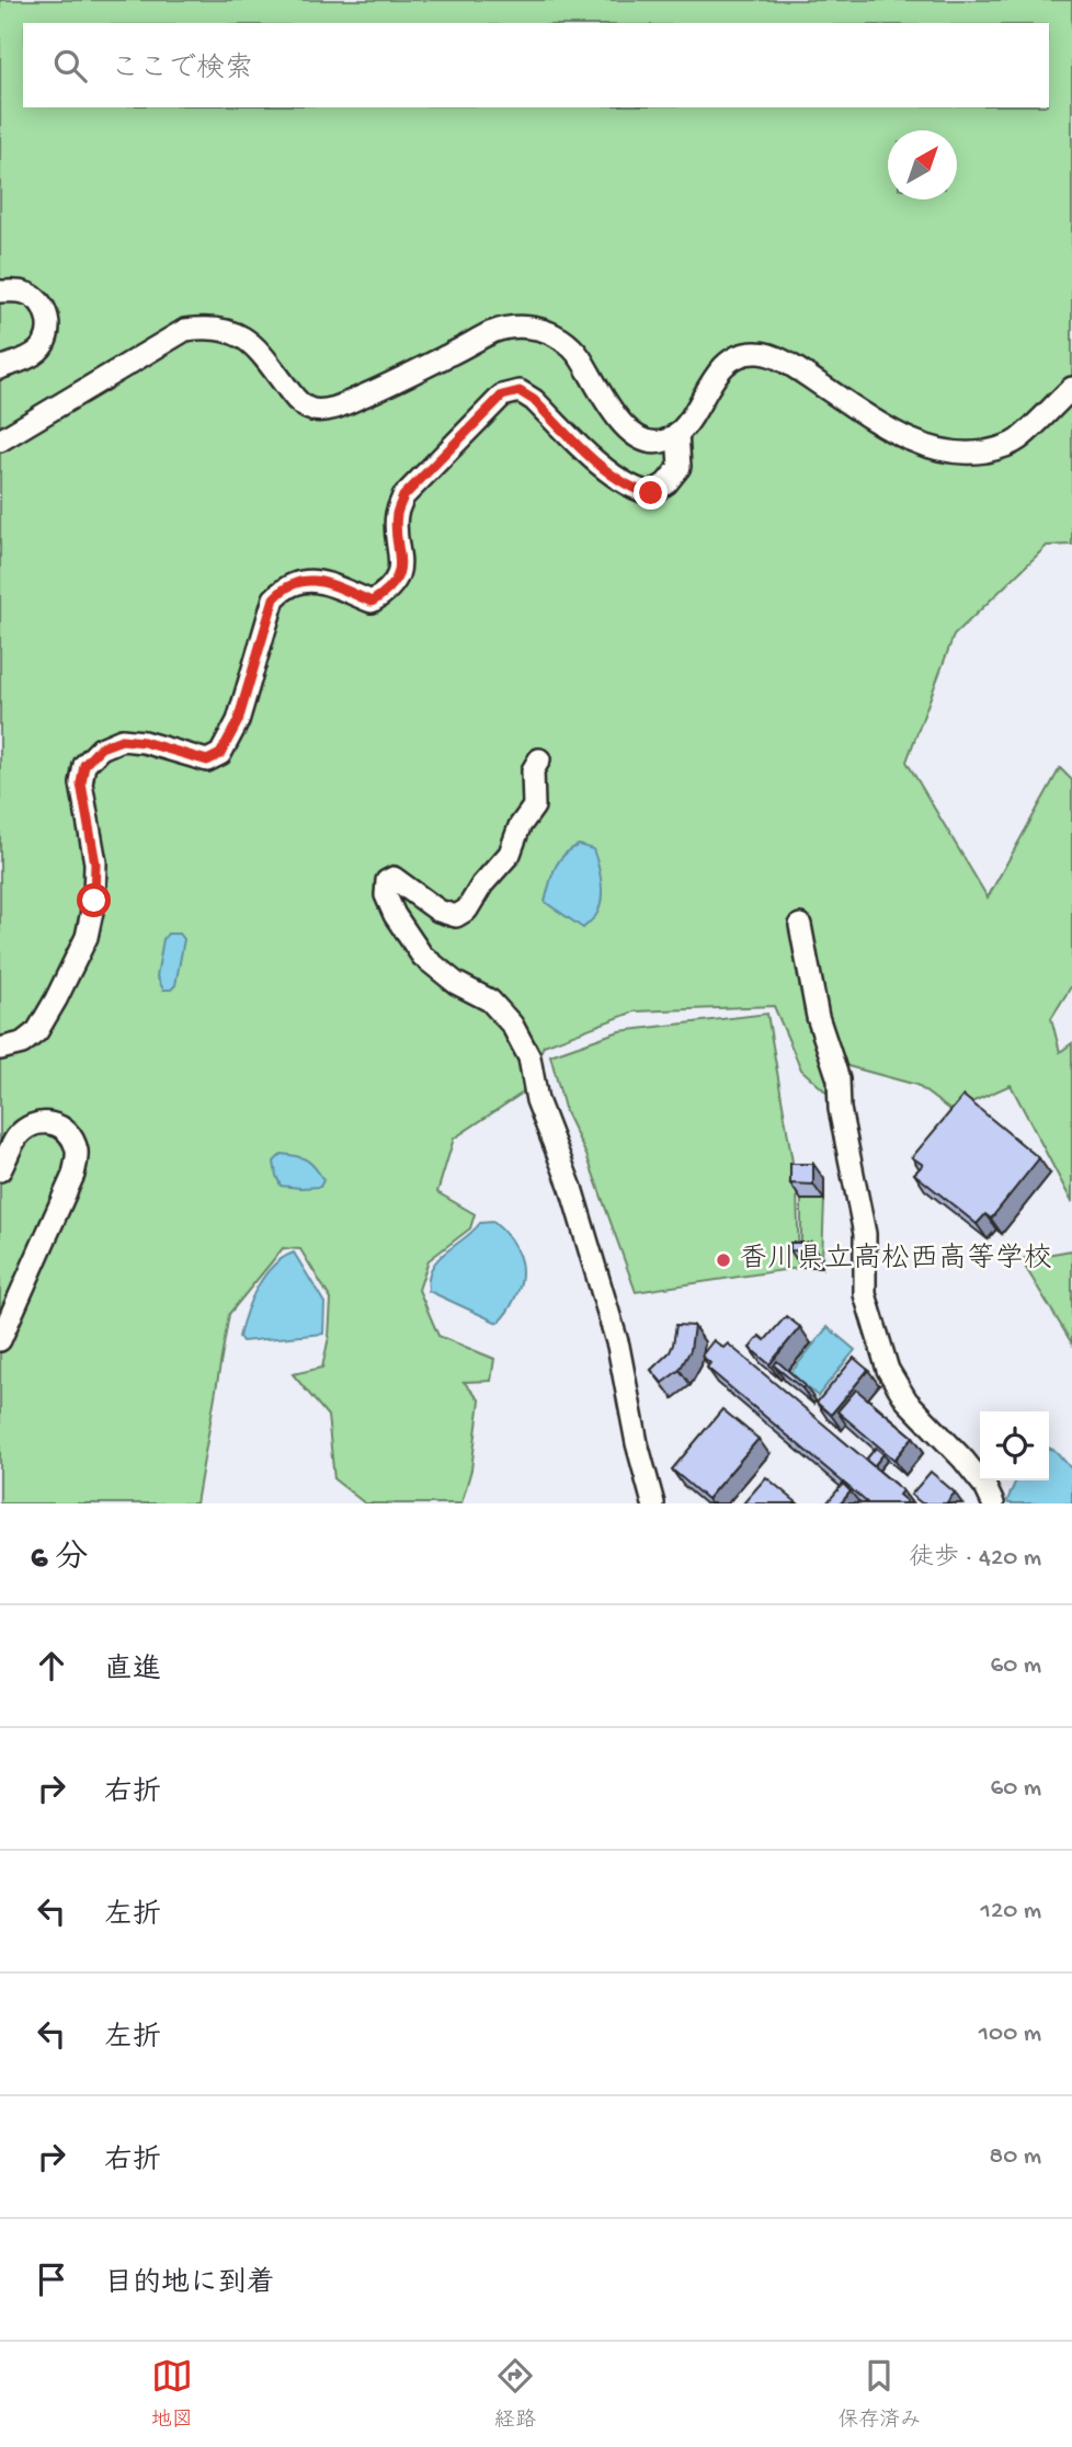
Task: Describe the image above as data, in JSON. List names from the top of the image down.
{
  "places": ["香川県立高松西高等学校"],
  "north": "top right",
  "page": {
    "search": "ここで検索",
    "heading": ["6 分", "徒歩 · 420 m"],
    "list": [
      ["直進", "60 m"],
      ["右折", "60 m"],
      ["左折", "120 m"],
      ["左折", "100 m"],
      ["右折", "80 m"],
      "目的地に到着"
    ],
    "nav": ["地図", "経路", "保存済み"]
  }
}
